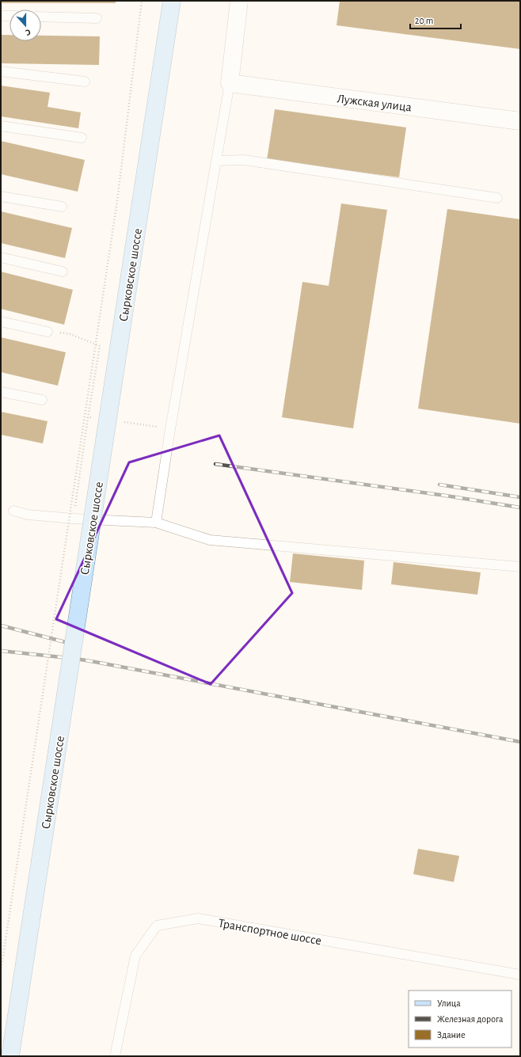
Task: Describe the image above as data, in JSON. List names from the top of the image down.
{
  "streets": {
    "main road": ["Сырковское шоссе"],
    "street": ["Лужская улица"],
    "lane": ["Транспортное шоссе"]
  },
  "legend": ["Улица", "Железная дорога", "Здание"],
  "scale_bar": "20 m",
  "north": "bottom"
}
